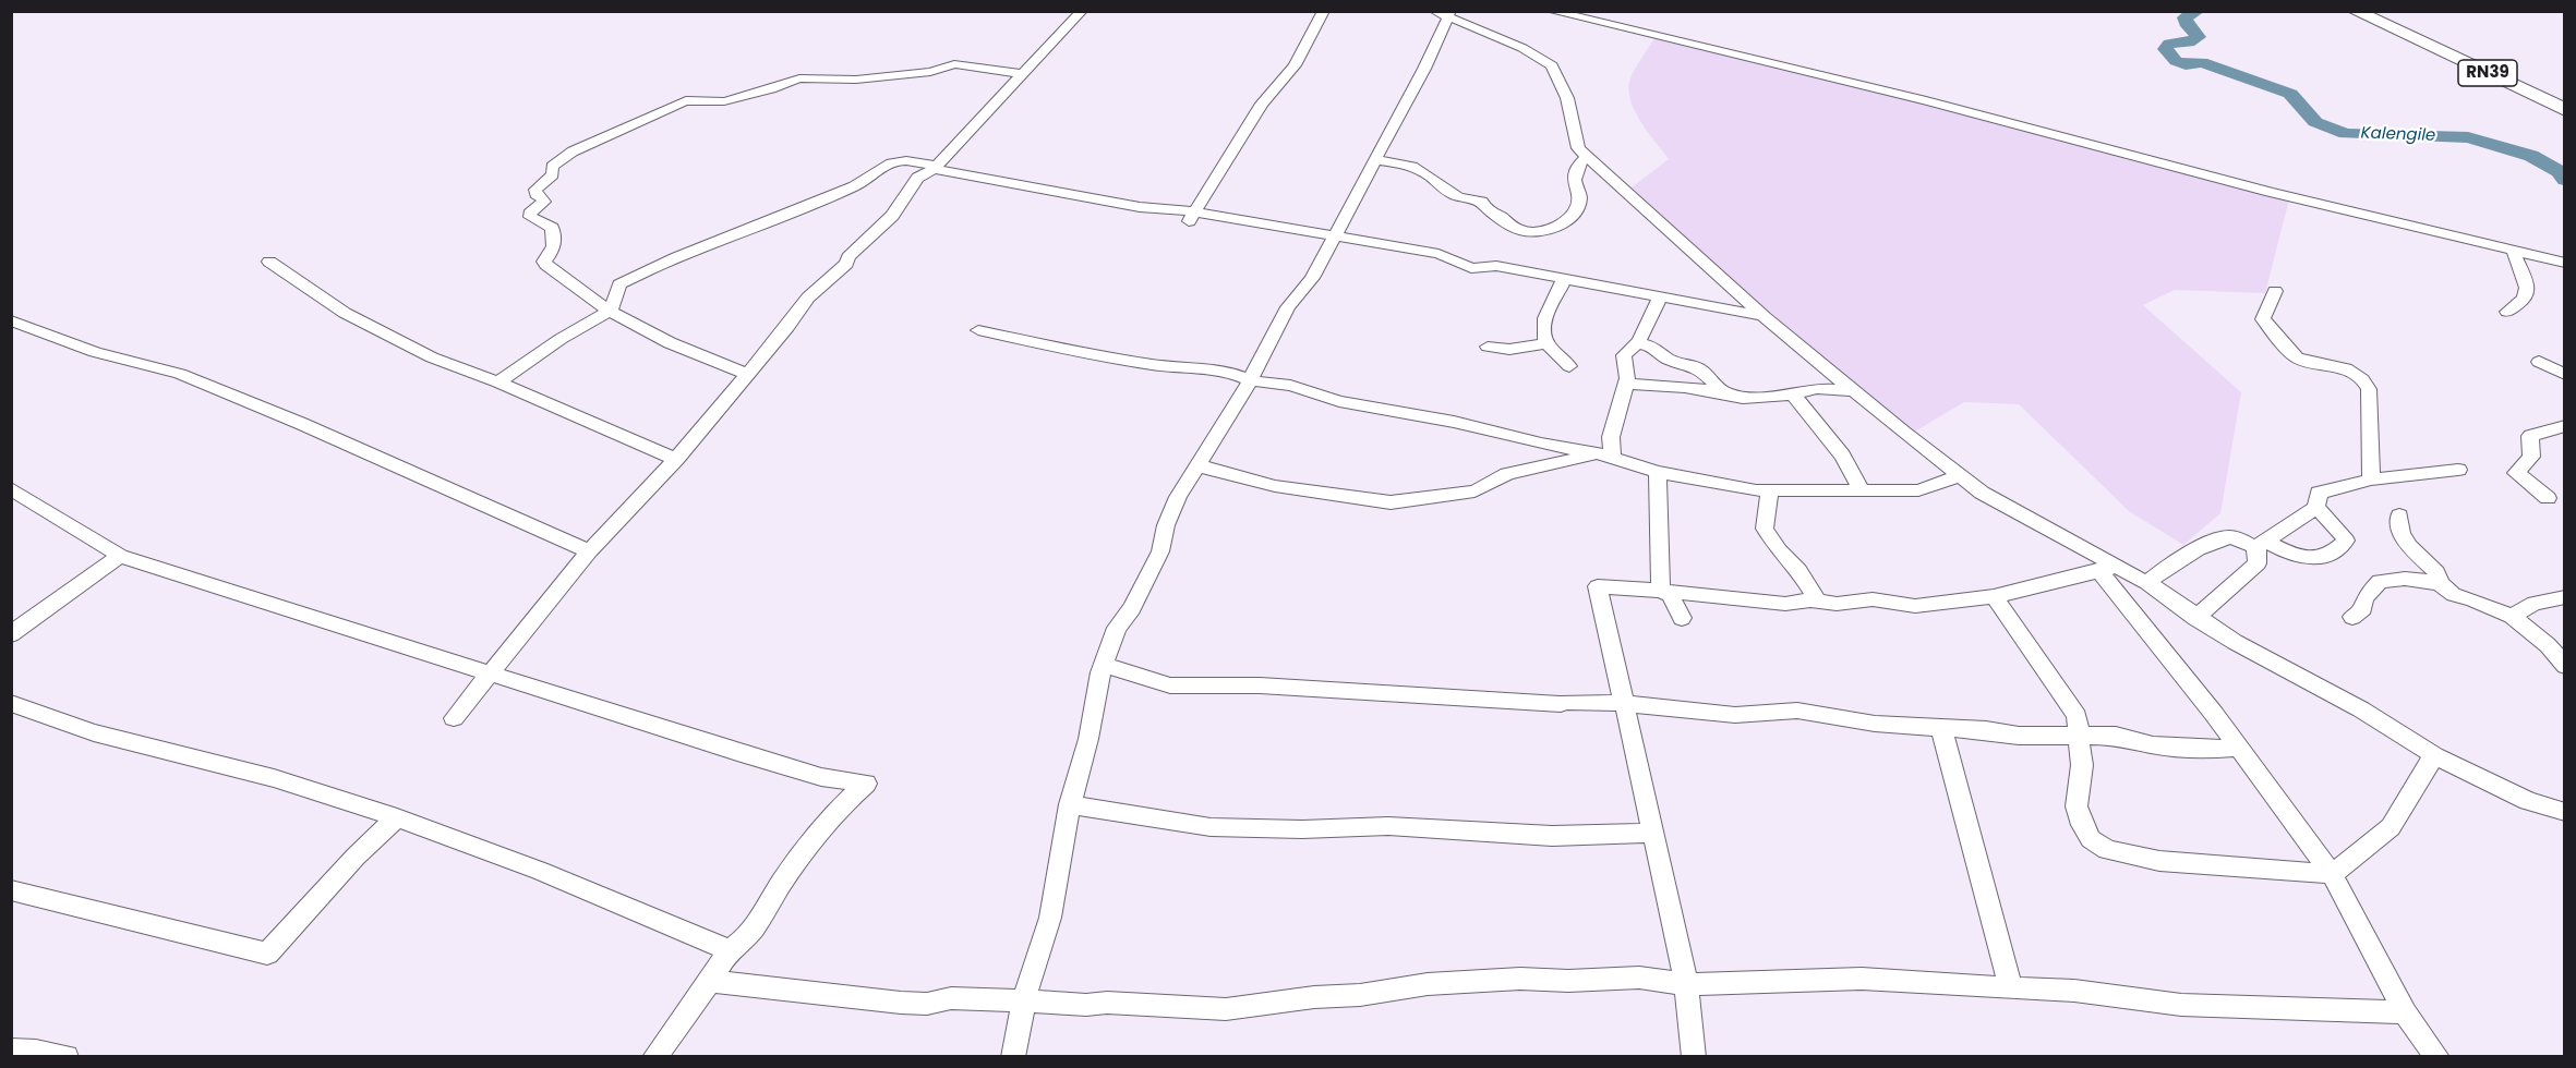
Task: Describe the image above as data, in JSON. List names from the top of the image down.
{
  "streets": {
    "highway": ["RN39"]
  },
  "water": ["Kalengile"]
}
